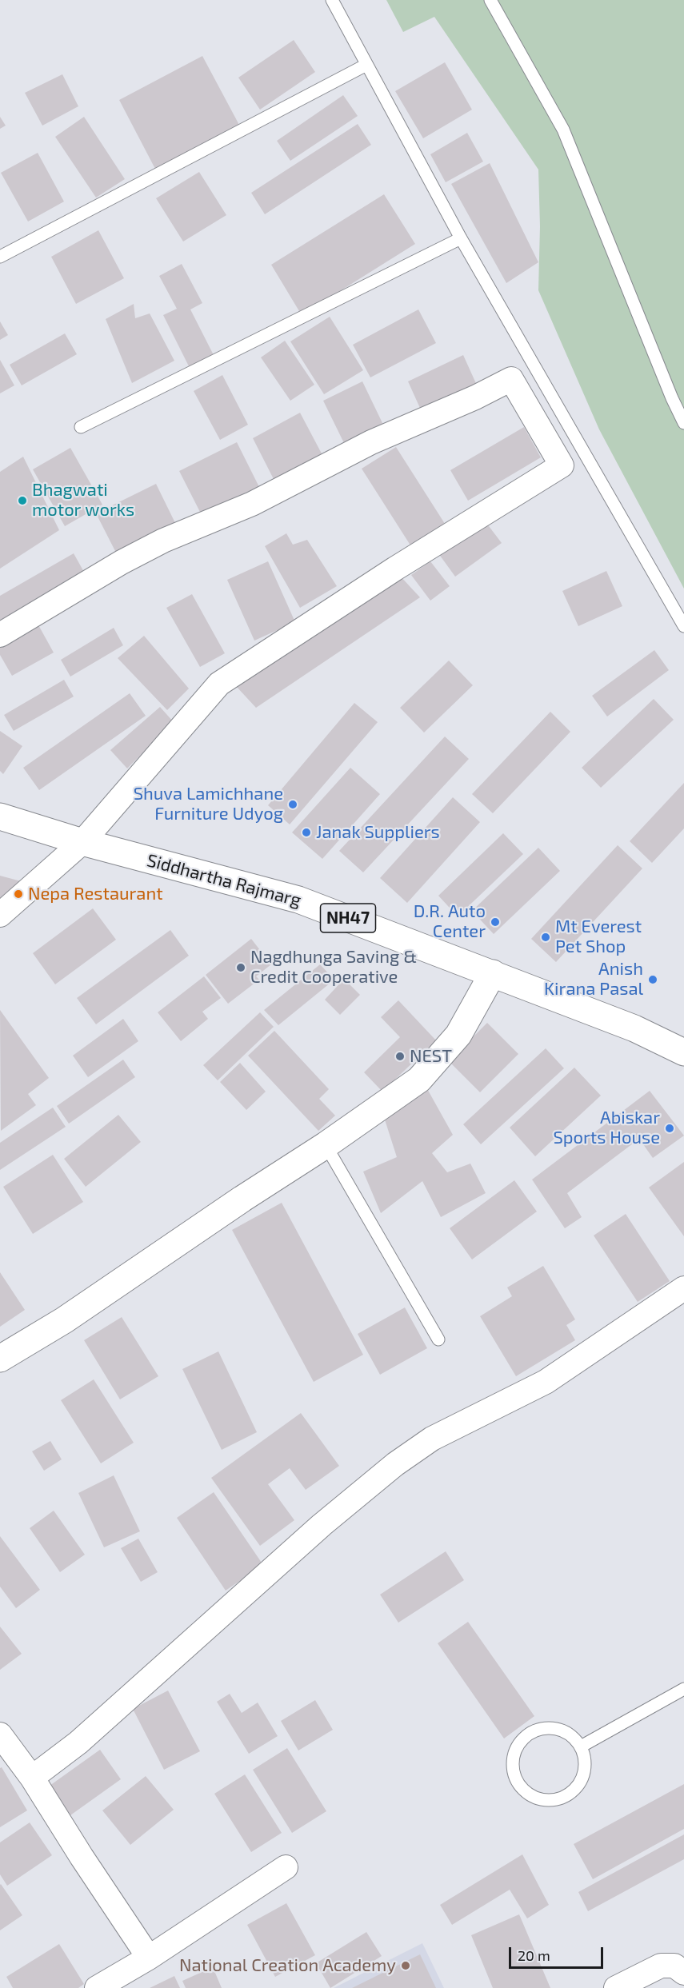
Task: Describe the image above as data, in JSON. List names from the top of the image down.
{
  "streets": {
    "main road": ["Siddhartha Rajmarg", "NH47"]
  },
  "places": [
    "Bhagwati motor works",
    "Shuva Lamichhane Furniture Udyog",
    "Janak Suppliers",
    "Nepa Restaurant",
    "D.R. Auto Center",
    "Mt Everest Pet Shop",
    "Nagdhunga Saving & Credit Cooperative",
    "Anish Kirana Pasal",
    "NEST",
    "Abiskar Sports House",
    "National Creation Academy"
  ],
  "scale_bar": "20 m"
}
